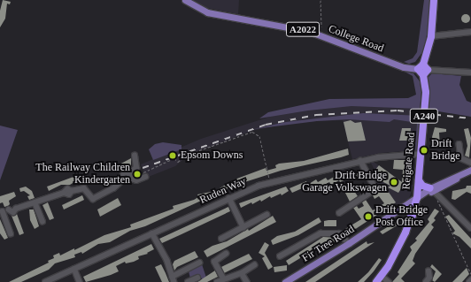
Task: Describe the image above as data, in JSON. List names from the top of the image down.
{
  "streets": {
    "highway": ["A240", "Reigate Road"],
    "main road": ["A2022", "College Road", "Fir Tree Road"],
    "street": ["Ruden Way"]
  },
  "crossings": [
    ["College Road", "Reigate Road"],
    ["Reigate Road", "Ruden Way"],
    ["Reigate Road", "Fir Tree Road"]
  ],
  "places": [
    "Drift Bridge",
    "Epsom Downs",
    "The Railway Children Kindergarten",
    "Drift Bridge Garage Volkswagen",
    "Drift Bridge Post Office"
  ]
}
